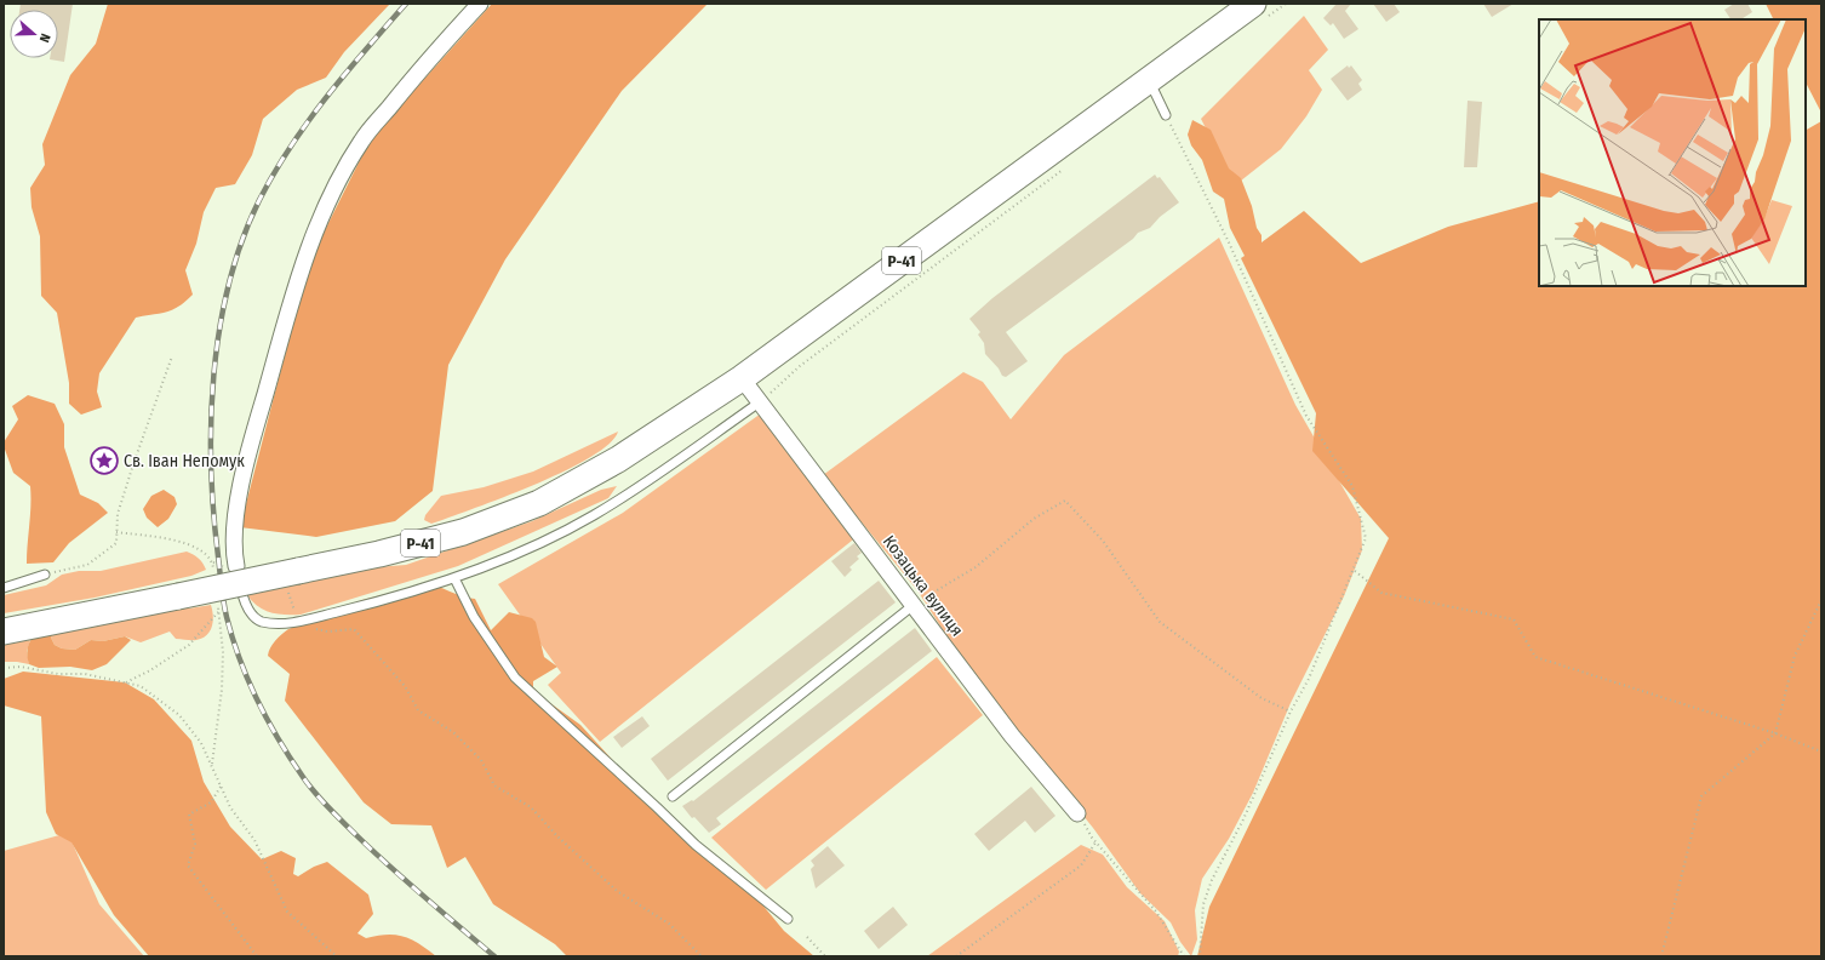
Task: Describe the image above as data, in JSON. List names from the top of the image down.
{
  "streets": {
    "main road": ["Р-41"],
    "street": ["Козацька вулиця"]
  },
  "crossings": [
    ["Р-41", "Козацька вулиця"]
  ],
  "places": {
    "place": ["Св. Іван Непомук"]
  },
  "north": "right"
}
